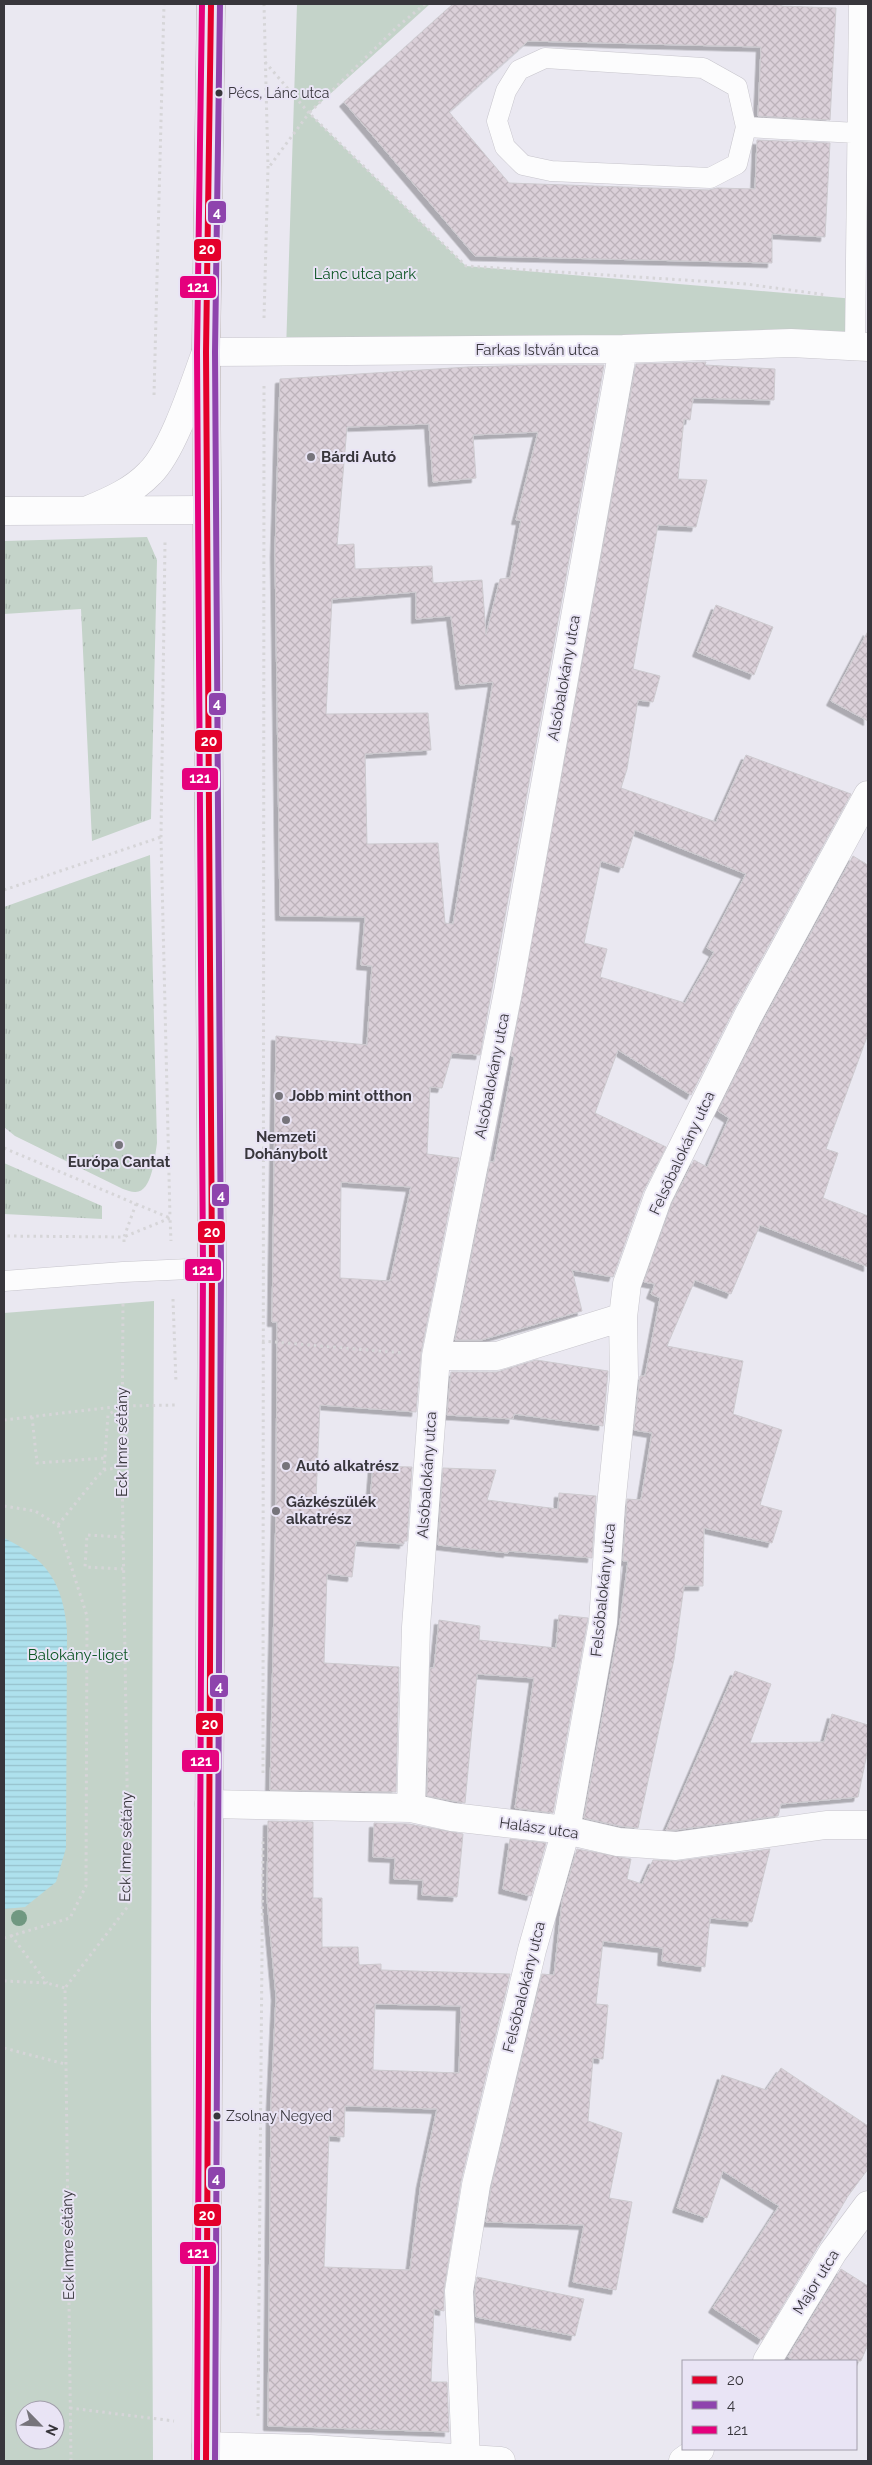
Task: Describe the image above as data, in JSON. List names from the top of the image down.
{
  "streets": {
    "street": [
      "Farkas István utca",
      "Alsóbalokány utca",
      "Felsőbalokány utca",
      "Halász utca",
      "Major utca"
    ],
    "path": ["Eck Imre sétány"]
  },
  "crossings": [
    ["Farkas István utca", "Alsóbalokány utca"],
    ["Alsóbalokány utca", "Halász utca"],
    ["Felsőbalokány utca", "Halász utca"]
  ],
  "parks": ["Lánc utca park", "Balokány-liget"],
  "places": [
    "Pécs, Lánc utca",
    "Bárdi Autó",
    "Jobb mint otthon",
    "Nemzeti Dohánybolt",
    "Európa Cantat",
    "Autó alkatrész",
    "Gázkészülék alkatrész",
    "Zsolnay Negyed"
  ],
  "lines": ["transit line 20", "transit line 4", "transit line 121"],
  "legend": ["20", "4", "121"],
  "north": "bottom right"
}
